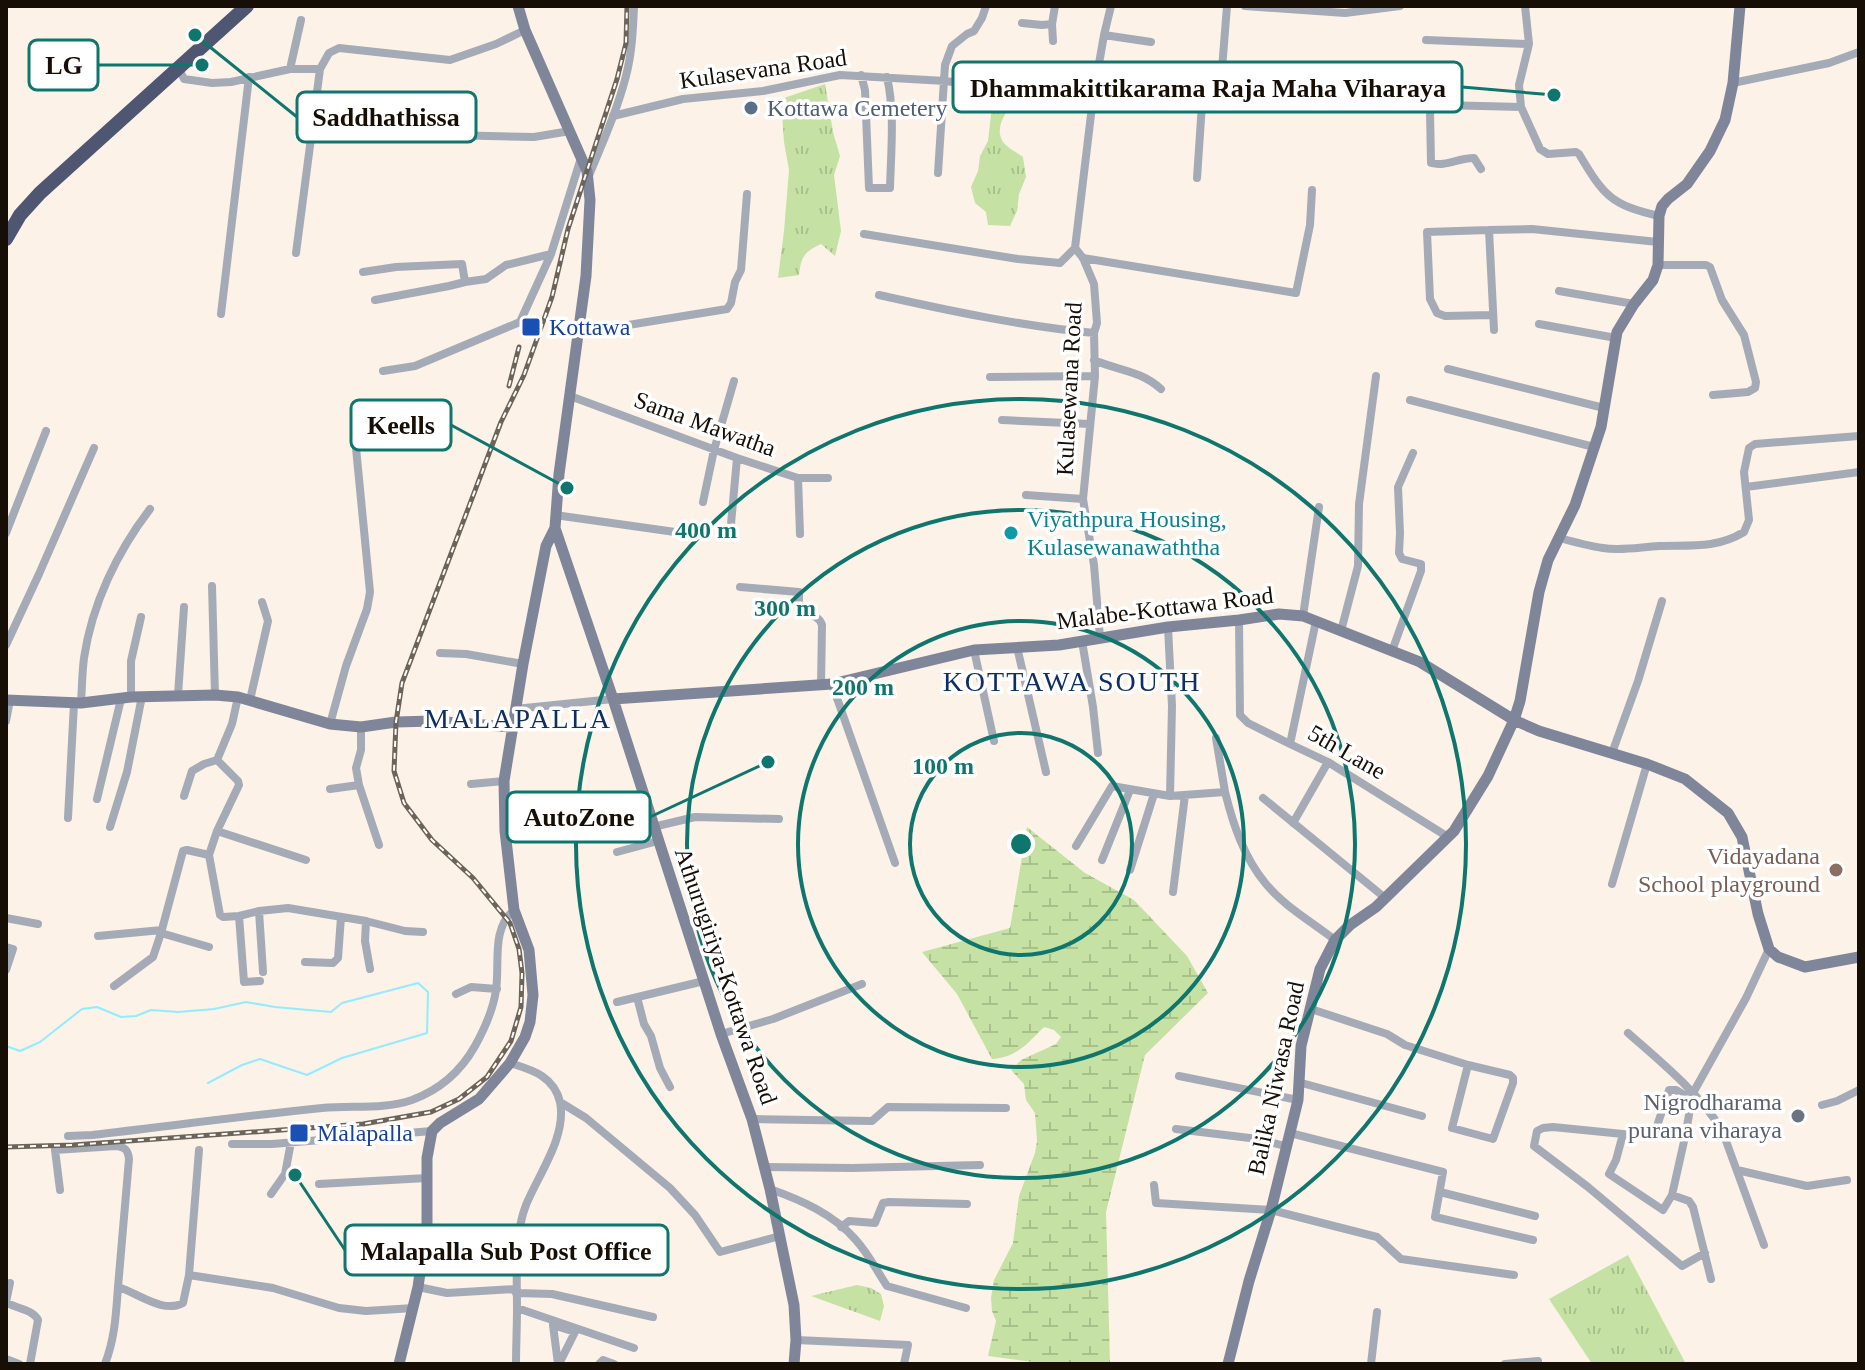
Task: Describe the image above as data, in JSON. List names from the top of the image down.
{
  "streets": {
    "street": [
      "Kulasevana Road",
      "Kulasewana Road",
      "Sama Mawatha",
      "Malabe-Kottawa Road",
      "5th Lane",
      "Athurugiriya-Kottawa Road",
      "Balika Niwasa Road"
    ]
  },
  "crossings": [
    ["Kulasewana Road", "Malabe-Kottawa Road"],
    ["Sama Mawatha", "Athurugiriya-Kottawa Road"],
    ["Malabe-Kottawa Road", "5th Lane"],
    ["Malabe-Kottawa Road", "Athurugiriya-Kottawa Road"],
    ["Malabe-Kottawa Road", "Balika Niwasa Road"],
    ["5th Lane", "Balika Niwasa Road"]
  ],
  "districts": ["KOTTAWA SOUTH", "MALAPALLA"],
  "places": {
    "other": [
      "Saddhathissa",
      "LG",
      "Dhammakittikarama Raja Maha Viharaya",
      "Kottawa Cemetery",
      "Keells",
      "Viyathpura Housing, Kulasewanawaththa",
      "AutoZone",
      "Vidayadana School playground",
      "Nigrodharama purana viharaya",
      "Malapalla Sub Post Office"
    ],
    "transit": ["Kottawa", "Malapalla"]
  },
  "rings": [
    "400 m",
    "300 m",
    "200 m",
    "100 m"
  ]
}
